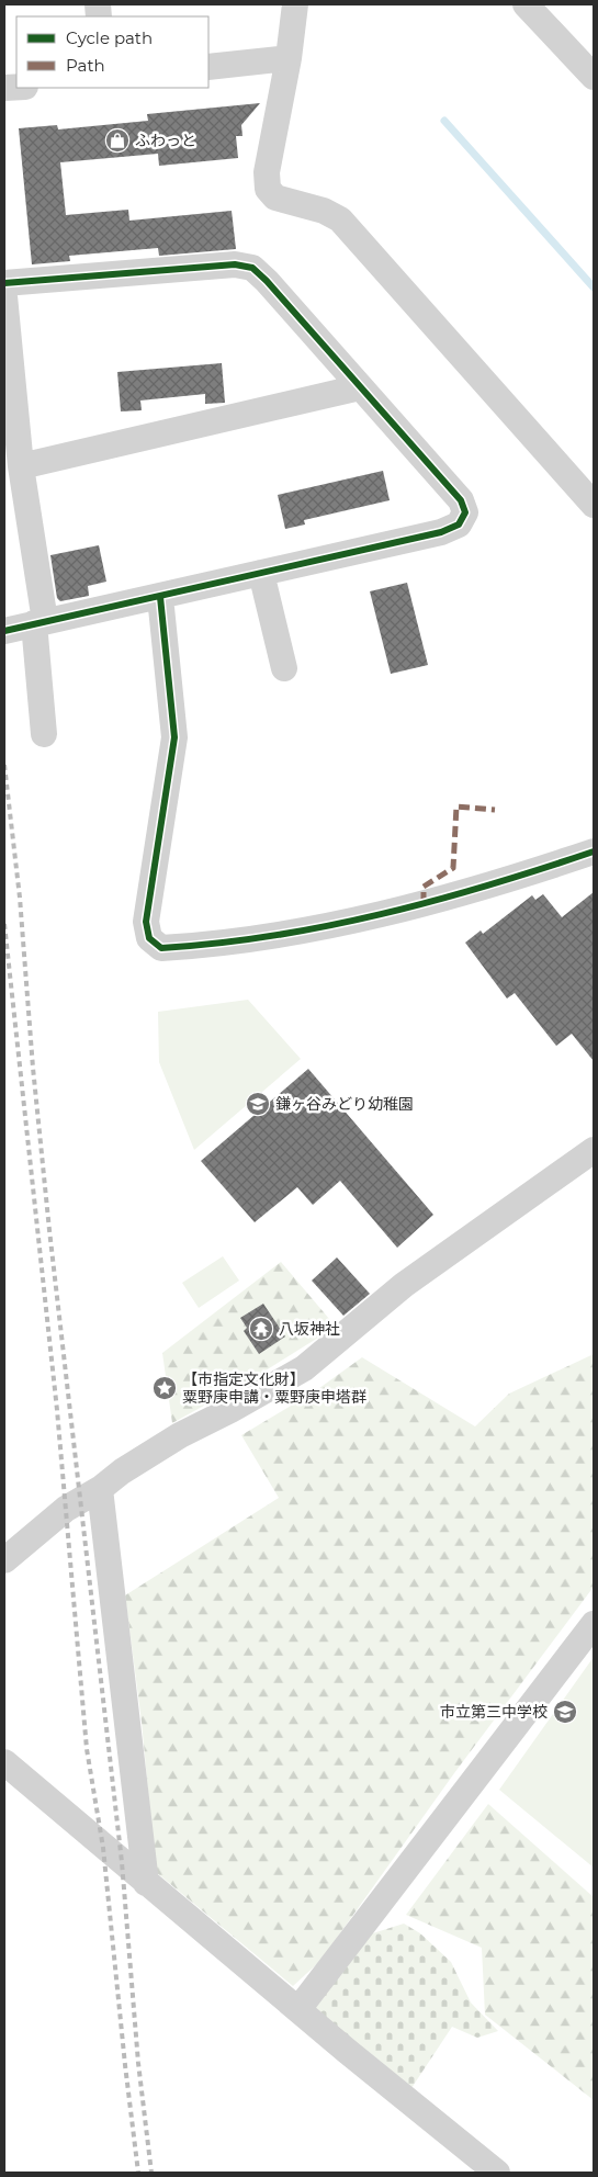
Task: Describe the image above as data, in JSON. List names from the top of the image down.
{
  "places": {
    "shop": ["ふわっと"],
    "school or university": ["鎌ヶ谷みどり幼稚園", "市立第三中学校"],
    "temple": ["八坂神社"],
    "place": ["【市指定文化財】 粟野庚申講・粟野庚申塔群"]
  },
  "legend": ["Cycle path", "Path"]
}
